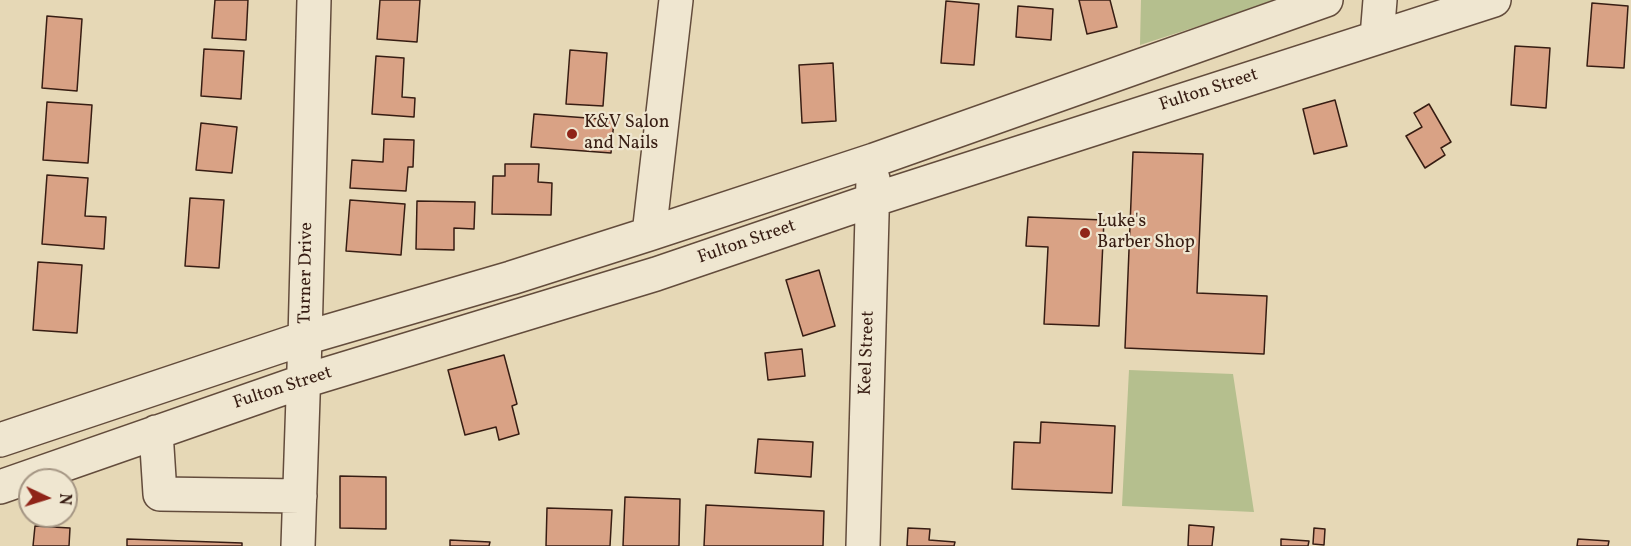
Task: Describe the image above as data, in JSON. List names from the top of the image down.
{
  "streets": {
    "street": ["Fulton Street", "Turner Drive", "Keel Street"]
  },
  "crossings": [
    ["Fulton Street", "Turner Drive"],
    ["Fulton Street", "Keel Street"]
  ],
  "places": ["K&V Salon and Nails", "Luke's Barber Shop"],
  "north": "right"
}
